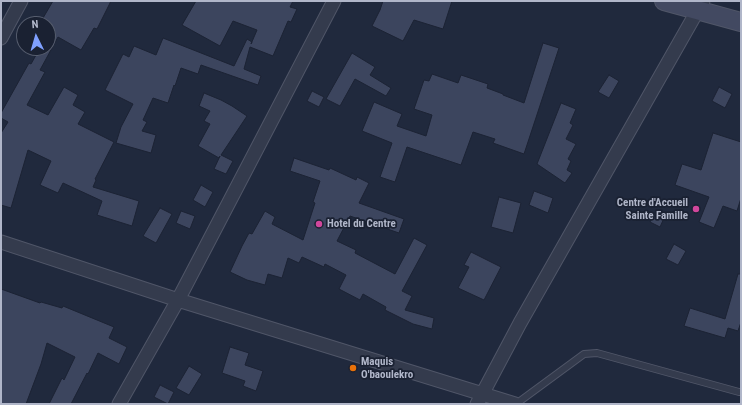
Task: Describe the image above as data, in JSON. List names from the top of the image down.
{
  "places": ["Centre d'Accueil Sainte Famille", "Hotel du Centre", "Maquis O'baoulekro"],
  "north": "top"
}
